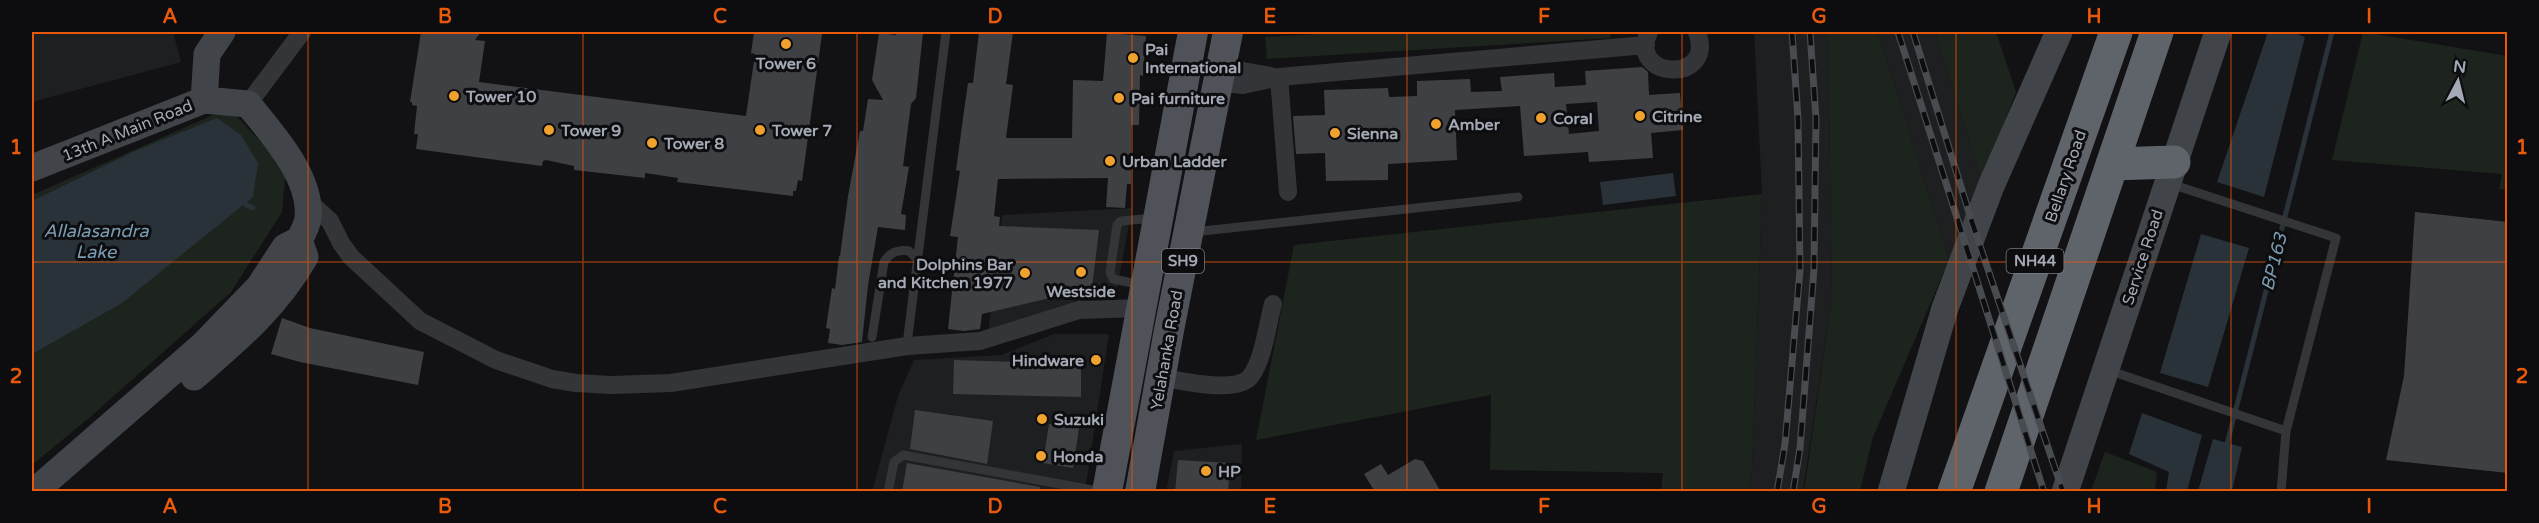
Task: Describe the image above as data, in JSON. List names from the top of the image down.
{
  "streets": {
    "highway": ["Bellary Road", "NH44"],
    "main road": ["SH9", "Yelahanka Road"],
    "street": ["13th A Main Road", "Service Road"]
  },
  "water": ["Allalasandra Lake", "BP163"],
  "places": [
    "Tower 6",
    "Pai International",
    "Tower 10",
    "Pai furniture",
    "Citrine",
    "Coral",
    "Amber",
    "Tower 9",
    "Tower 7",
    "Sienna",
    "Tower 8",
    "Urban Ladder",
    "Westside",
    "Dolphins Bar and Kitchen 1977",
    "Hindware",
    "Suzuki",
    "Honda",
    "HP"
  ],
  "north": "top",
  "grid": {
    "columns": [
      "A",
      "B",
      "C",
      "D",
      "E",
      "F",
      "G",
      "H",
      "I"
    ],
    "rows": ["1", "2"]
  }
}
